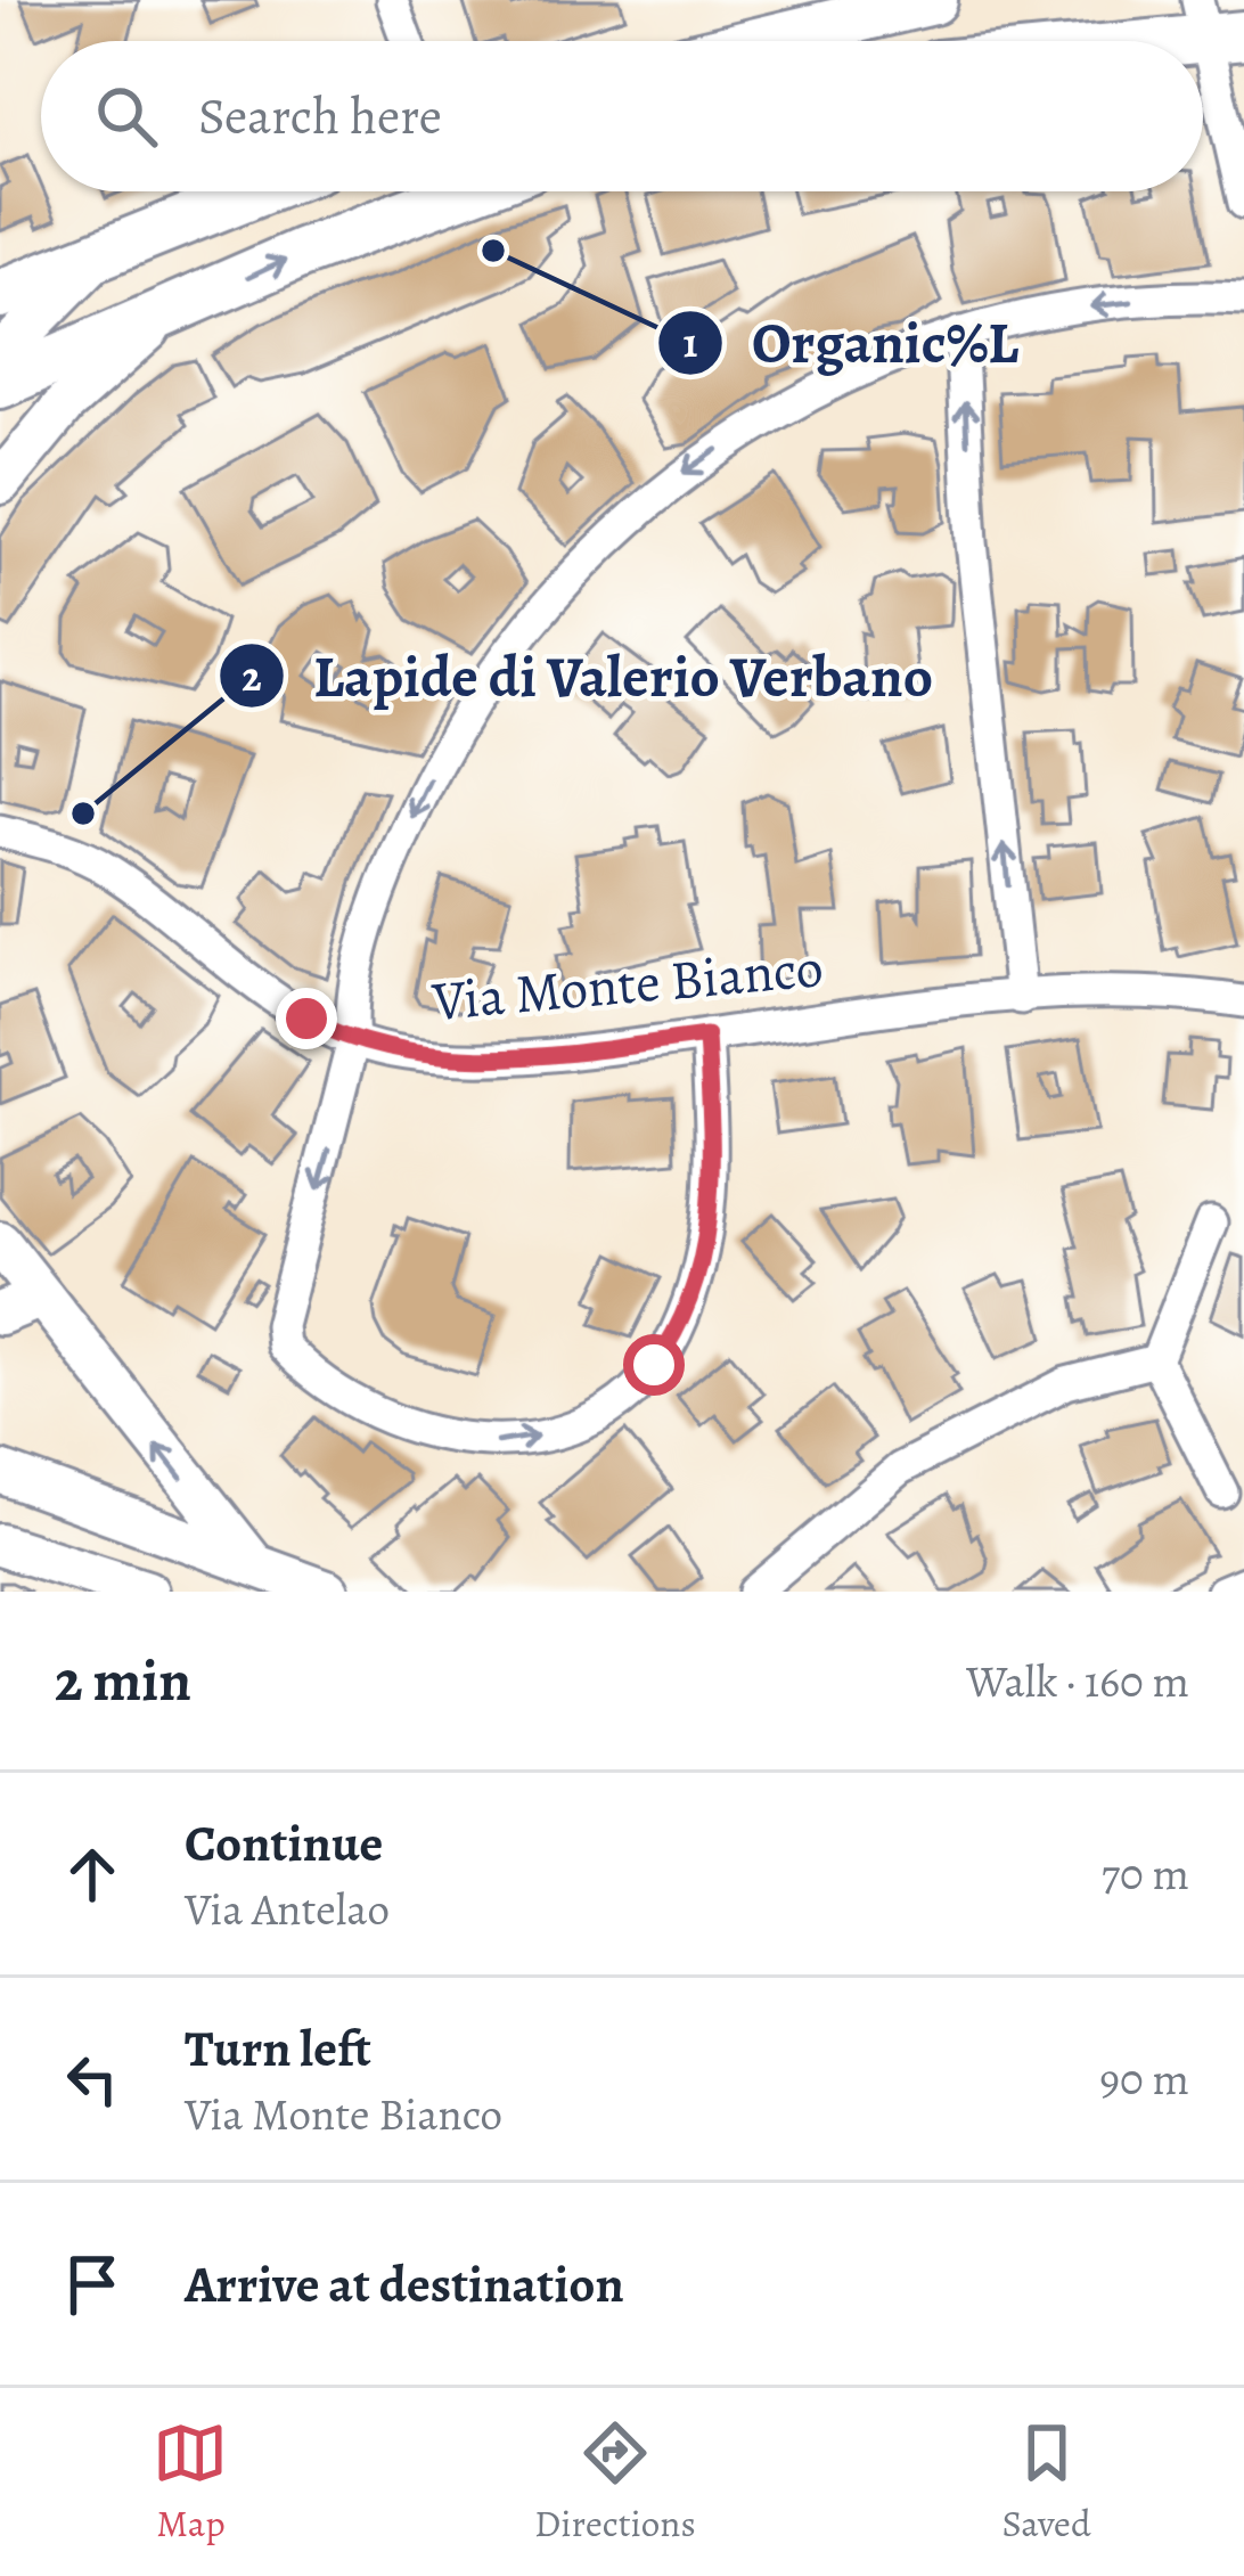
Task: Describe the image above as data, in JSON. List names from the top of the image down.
{
  "streets": {
    "street": ["Via Monte Bianco"]
  },
  "places": ["Organic%L", "Lapide di Valerio Verbano"],
  "page": {
    "search": "Search here",
    "heading": ["2 min", "Walk · 160 m"],
    "list": [
      ["Continue", "Via Antelao", "70 m"],
      ["Turn left", "Via Monte Bianco", "90 m"],
      "Arrive at destination"
    ],
    "nav": ["Map", "Directions", "Saved"]
  }
}
